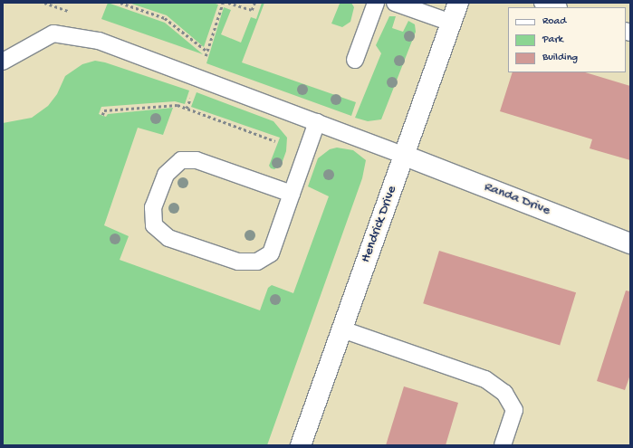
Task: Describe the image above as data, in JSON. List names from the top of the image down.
{
  "streets": {
    "street": ["Randa Drive", "Hendrick Drive"]
  },
  "crossings": [
    ["Randa Drive", "Hendrick Drive"]
  ],
  "legend": ["Road", "Park", "Building"]
}
